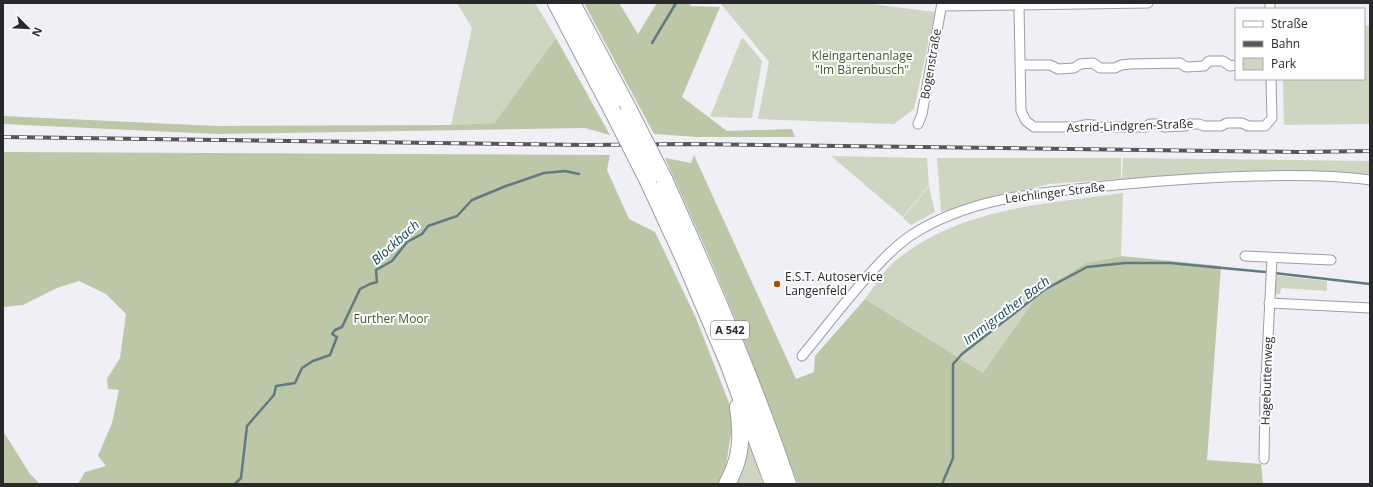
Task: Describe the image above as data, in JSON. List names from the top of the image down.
{
  "streets": {
    "highway": ["A 542"],
    "street": [
      "Bogenstraße",
      "Astrid-Lindgren-Straße",
      "Leichlinger Straße",
      "Hagebuttenweg"
    ]
  },
  "water": ["Blockbach", "Immigrather Bach"],
  "parks": ["Kleingartenanlage \"Im Bärenbusch\"", "Further Moor"],
  "places": ["E.S.T. Autoservice Langenfeld"],
  "legend": ["Straße", "Bahn", "Park"],
  "north": "bottom right"
}
